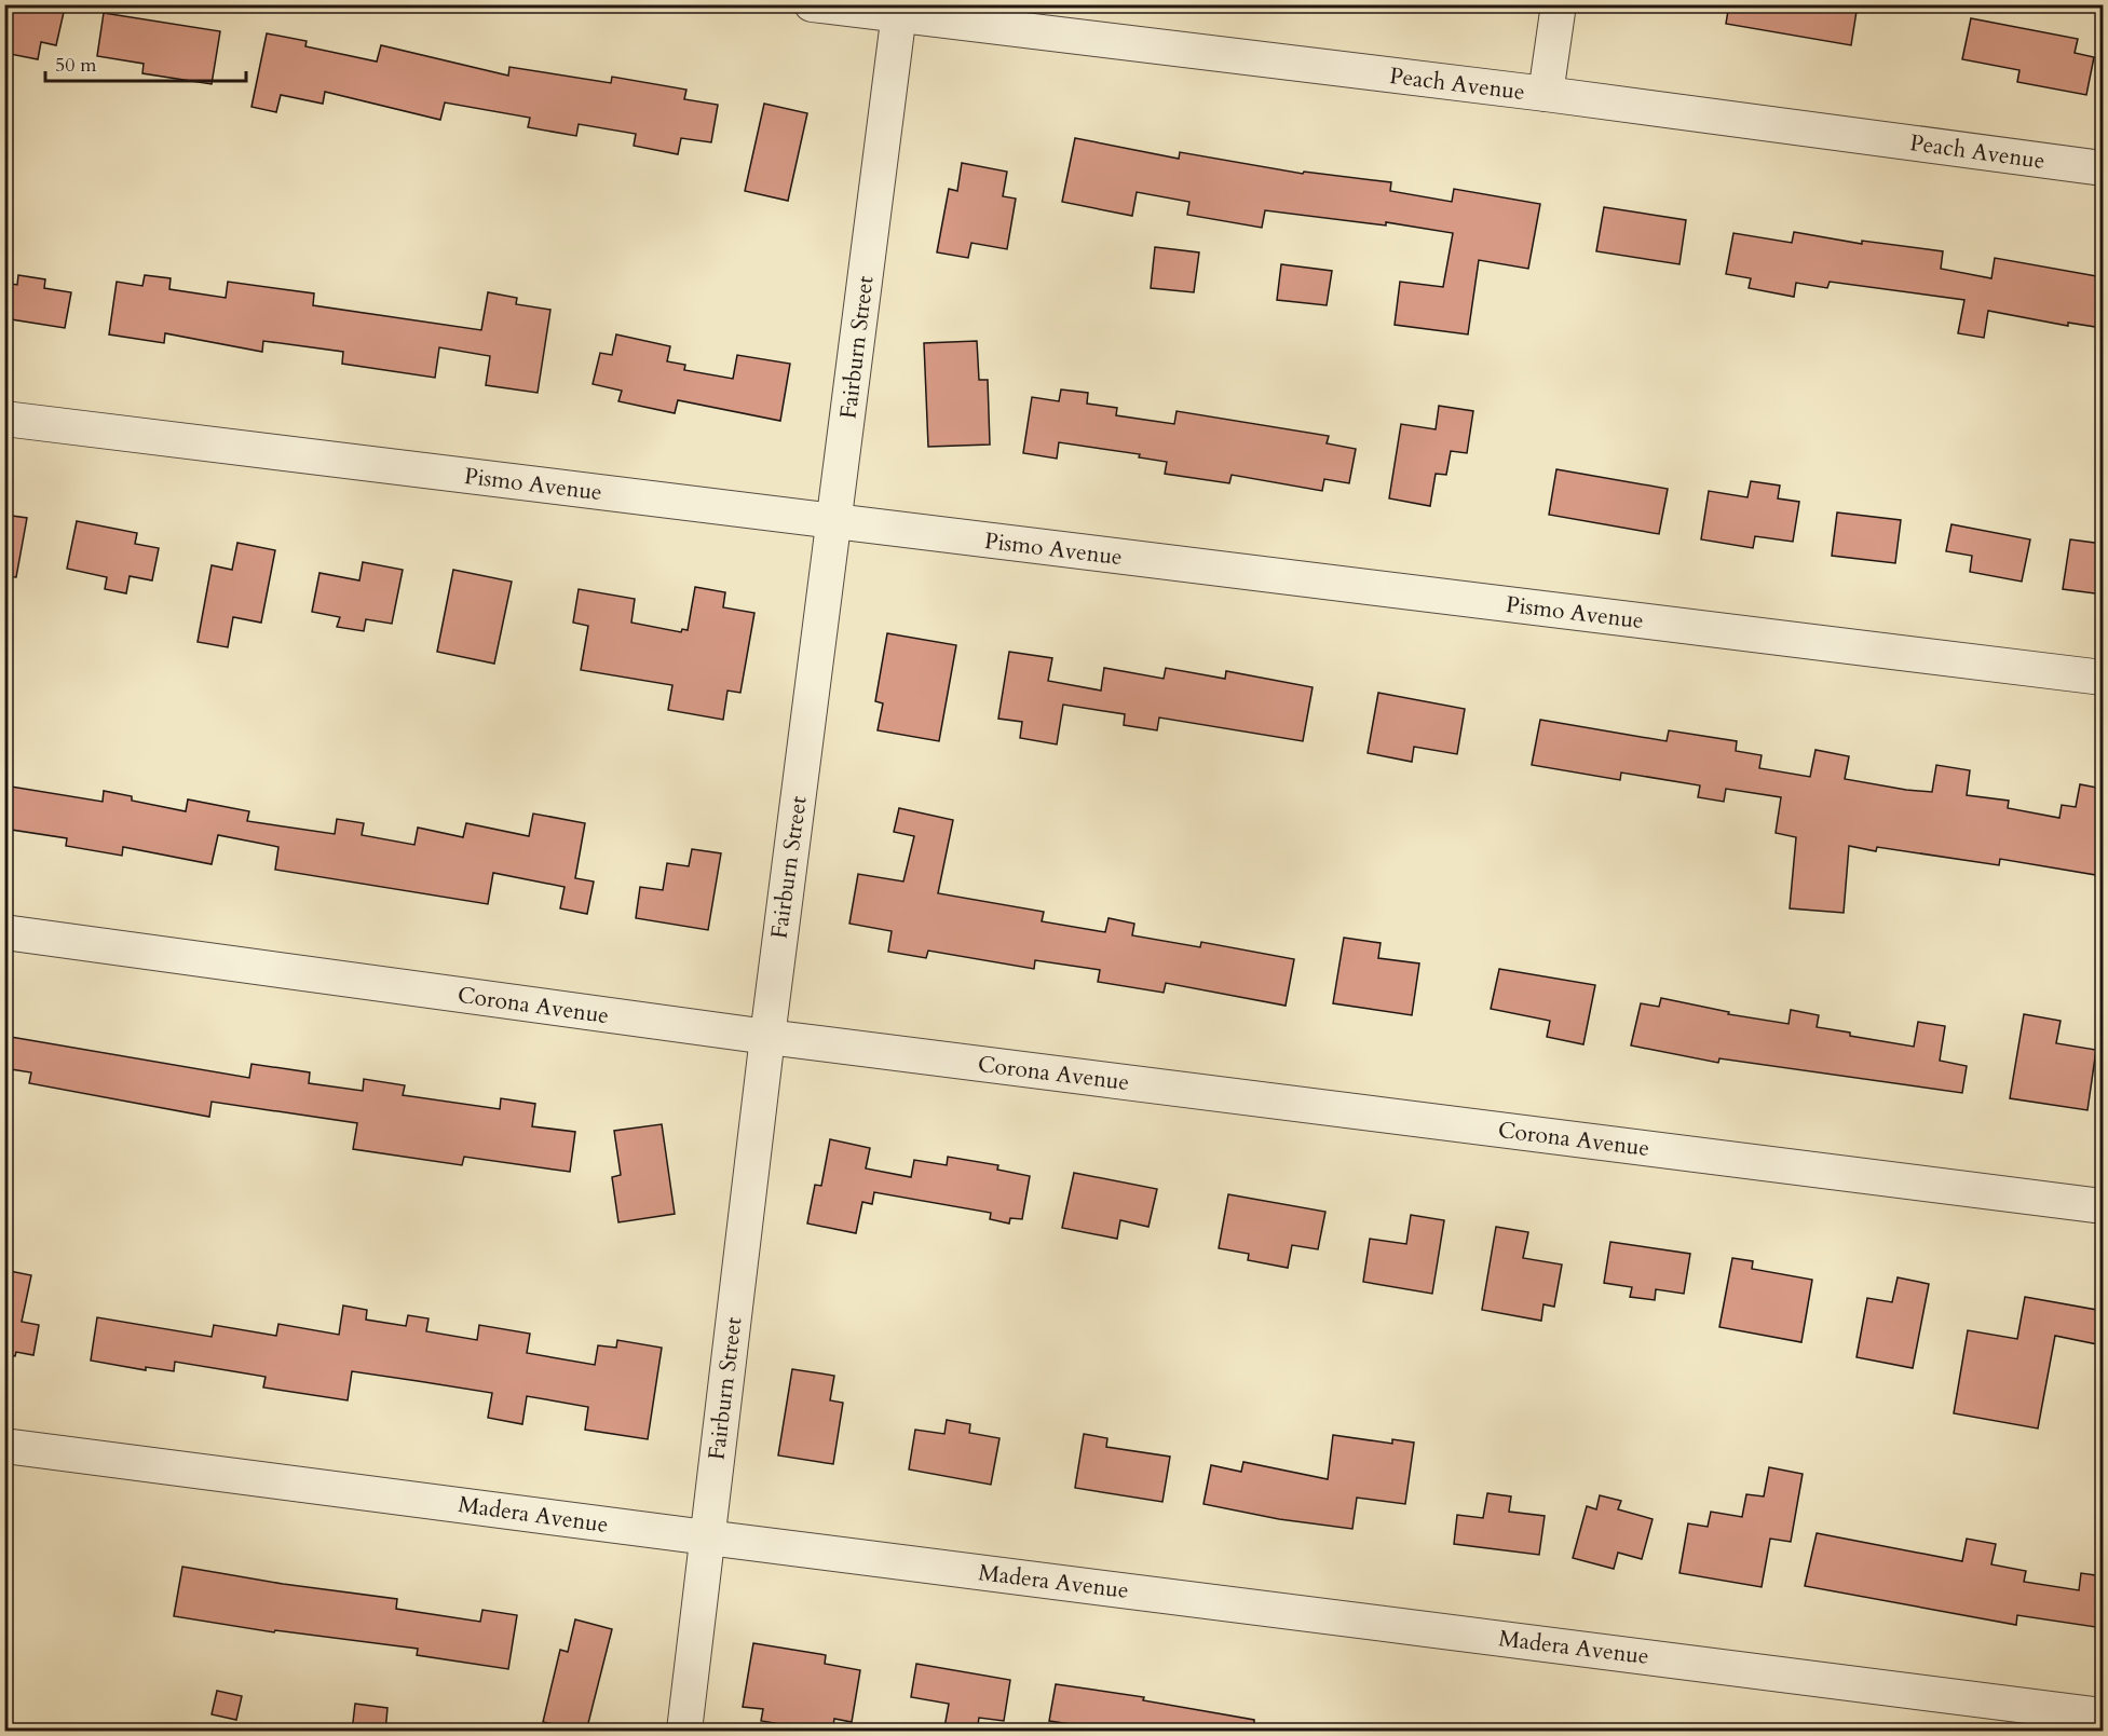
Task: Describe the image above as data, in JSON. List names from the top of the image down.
{
  "streets": {
    "street": [
      "Peach Avenue",
      "Fairburn Street",
      "Pismo Avenue",
      "Corona Avenue",
      "Madera Avenue"
    ]
  },
  "crossings": [
    ["Peach Avenue", "Fairburn Street"],
    ["Fairburn Street", "Pismo Avenue"],
    ["Fairburn Street", "Corona Avenue"],
    ["Fairburn Street", "Madera Avenue"]
  ],
  "scale_bar": "50 m"
}
